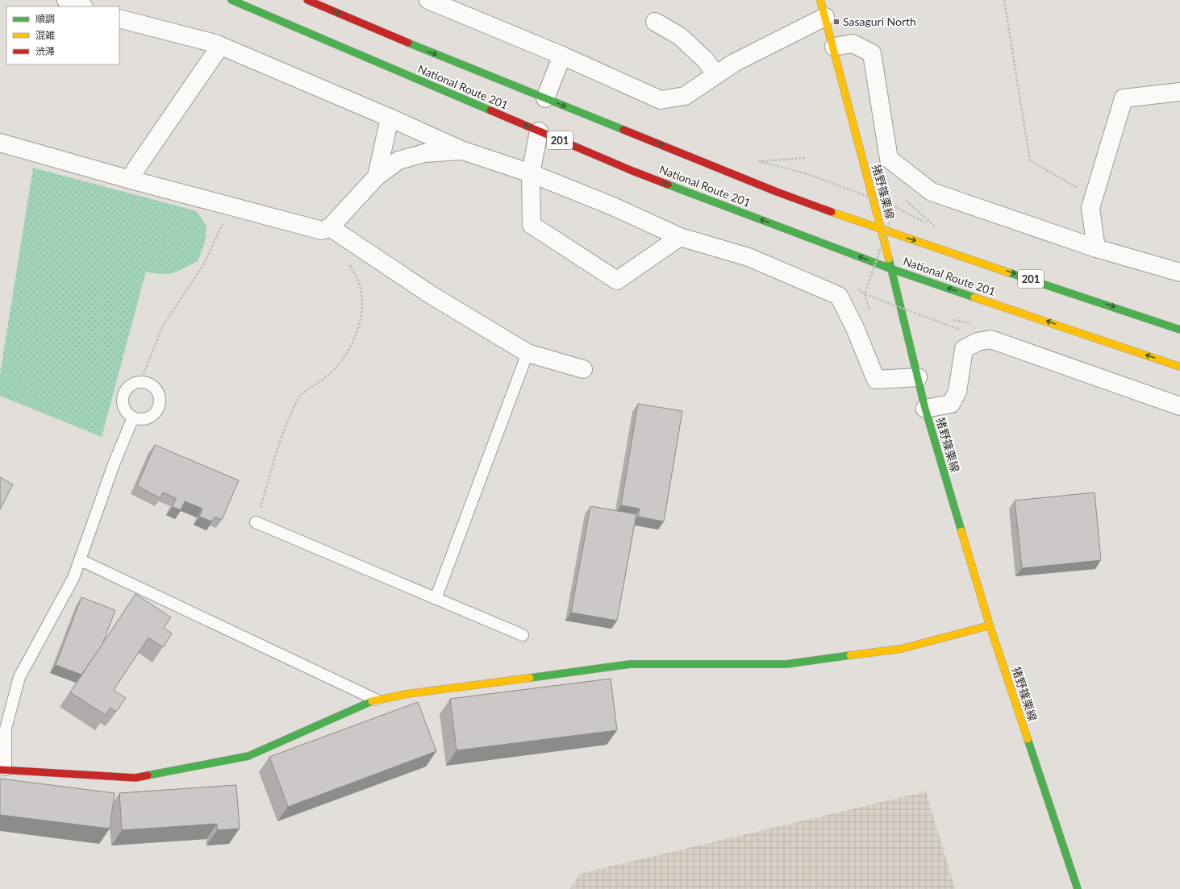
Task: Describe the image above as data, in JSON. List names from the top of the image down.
{
  "streets": {
    "main road": ["National Route 201", "201", "猪野篠栗線"]
  },
  "crossings": [
    ["National Route 201", "猪野篠栗線"]
  ],
  "places": {
    "transit": ["Sasaguri North"]
  },
  "legend": ["順調", "混雑", "渋滞"]
}
